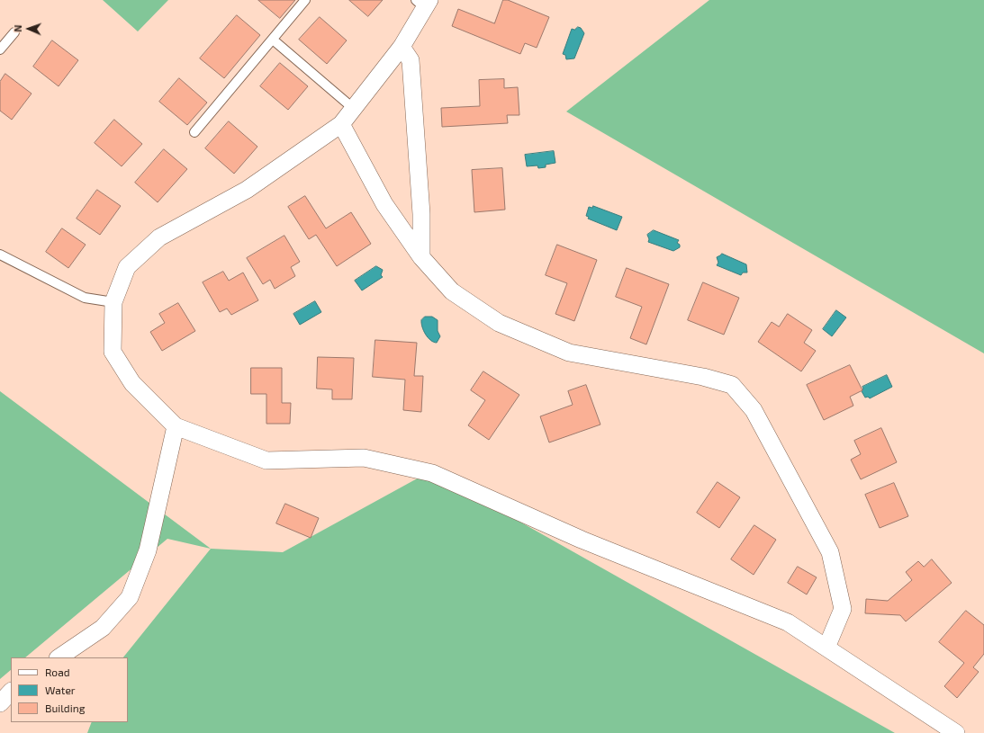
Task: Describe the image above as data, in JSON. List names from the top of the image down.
{
  "legend": ["Road", "Water", "Building"],
  "north": "left"
}
